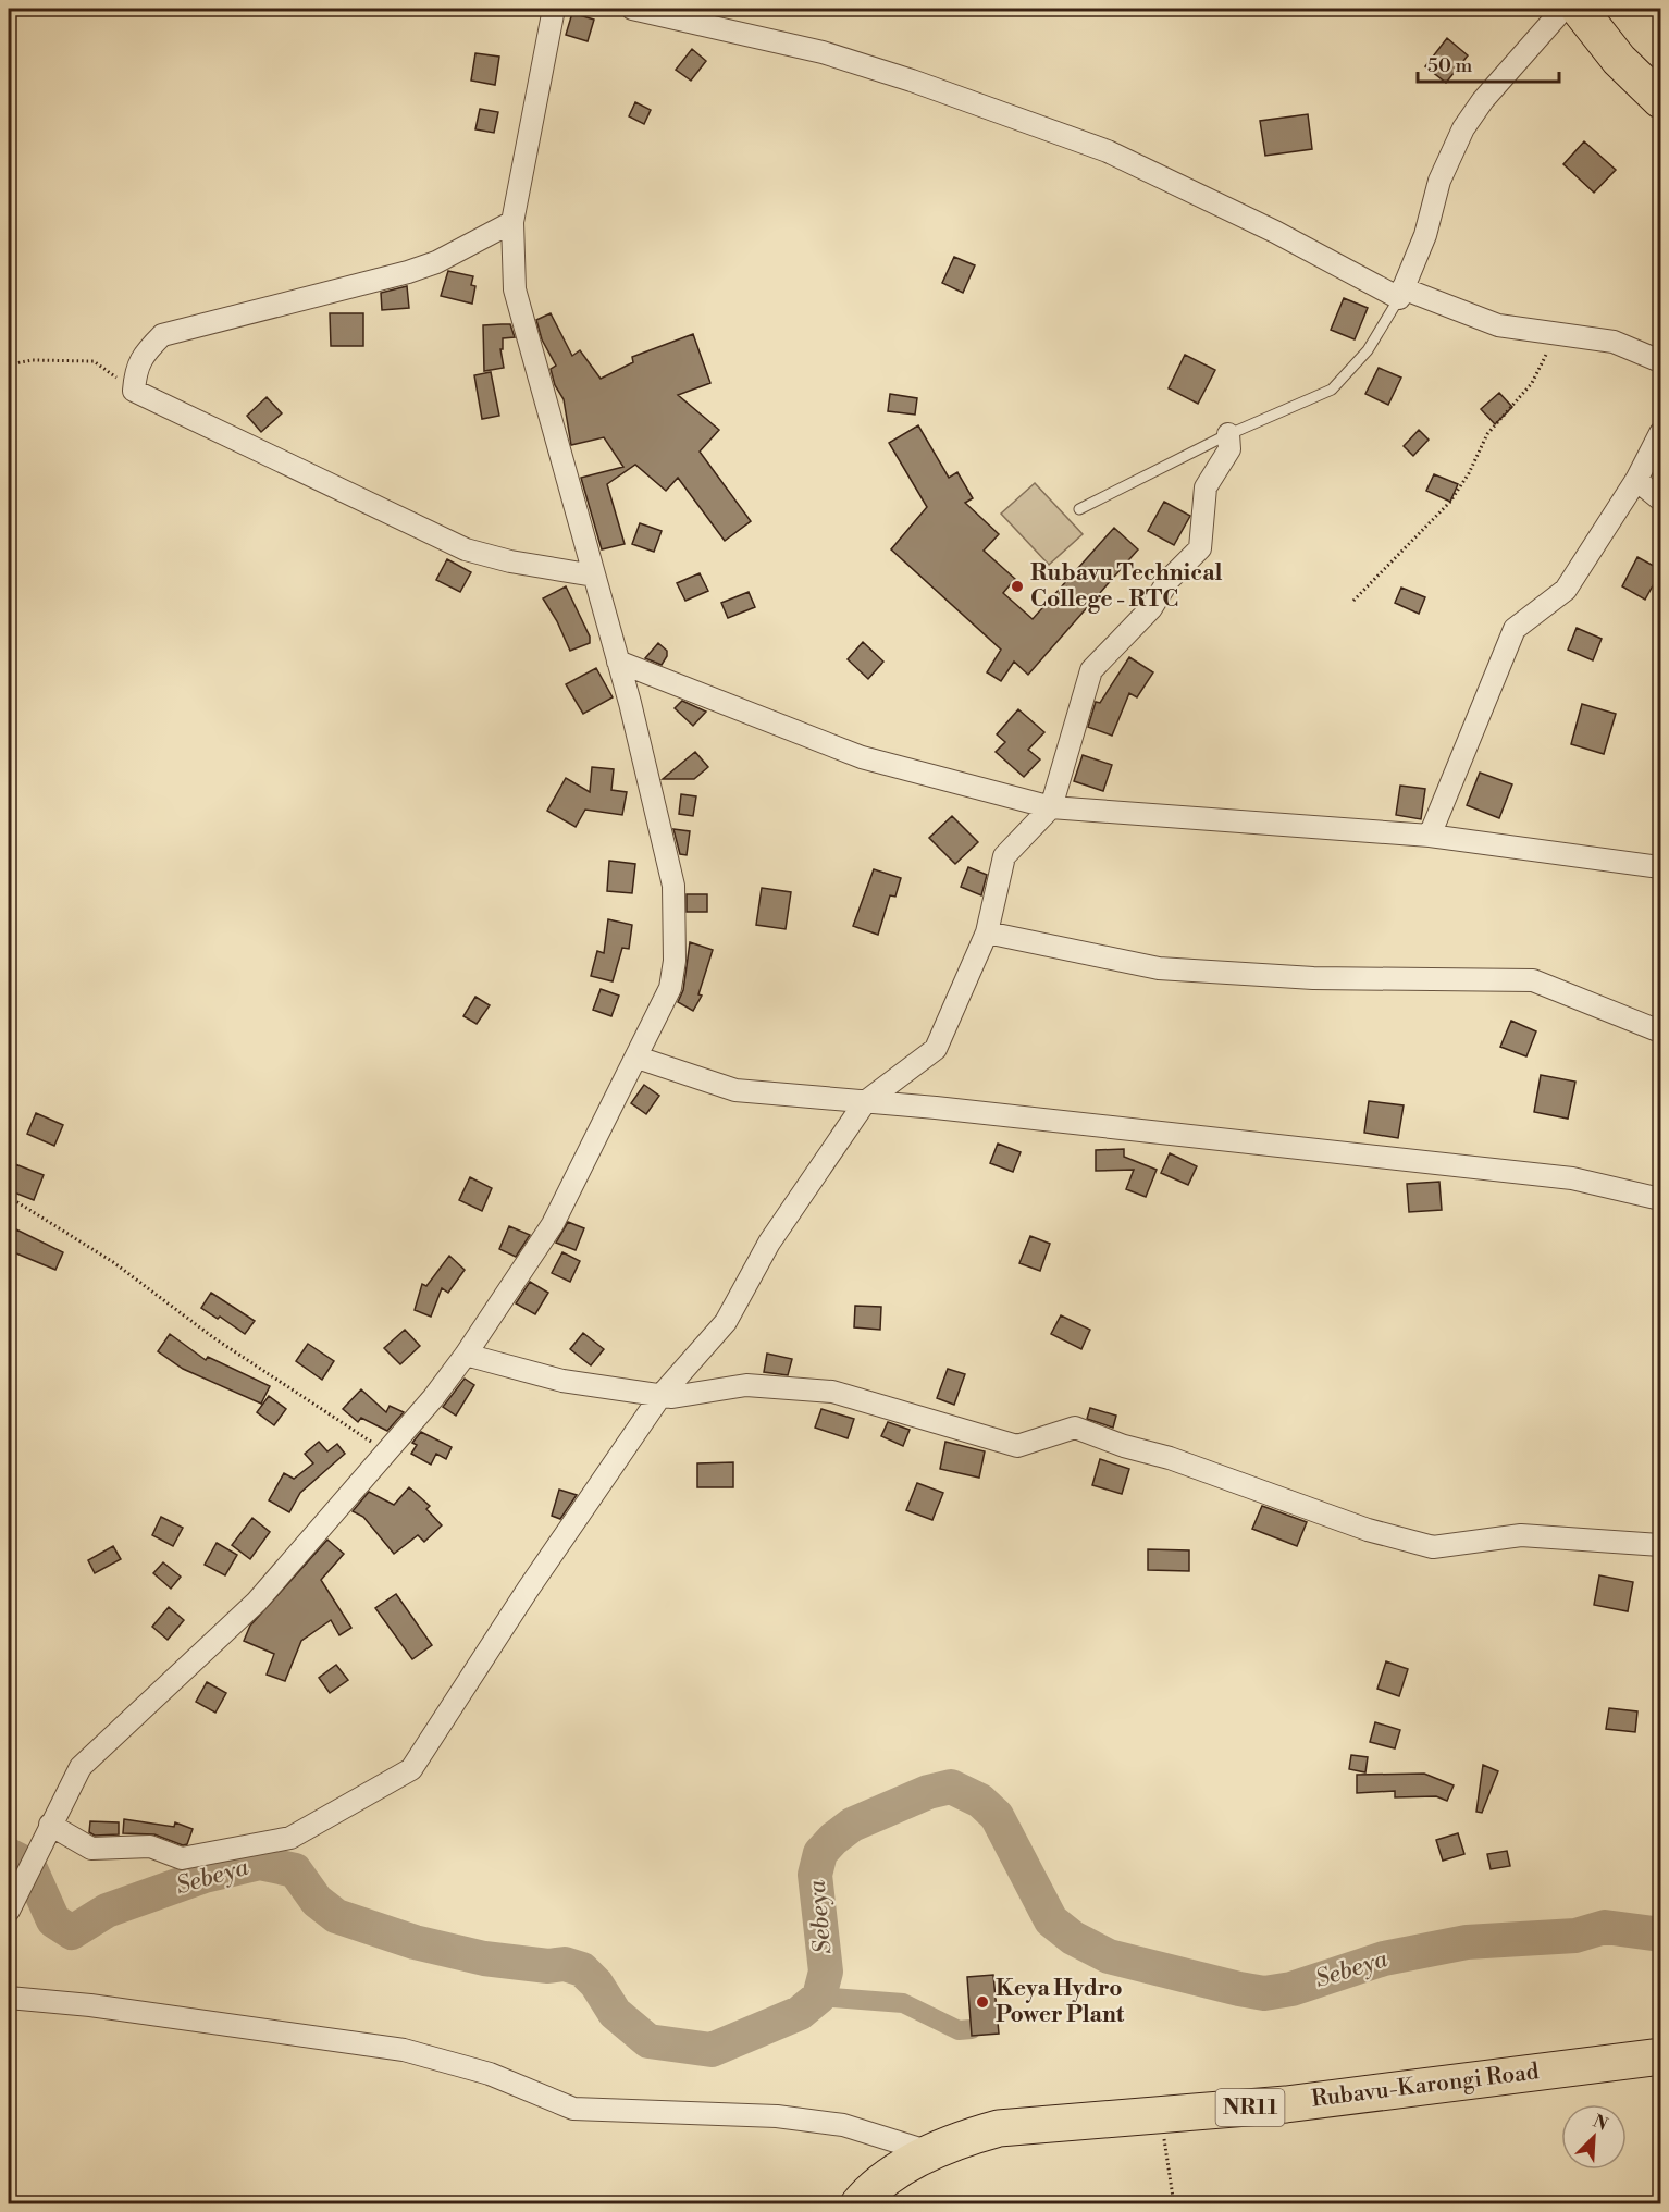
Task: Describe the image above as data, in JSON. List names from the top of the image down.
{
  "streets": {
    "highway": ["Rubavu-Karongi Road", "NR11"]
  },
  "water": ["Sebeya"],
  "places": ["Rubavu Technical College - RTC", "Keya Hydro Power Plant"],
  "scale_bar": "50 m",
  "north": "top right"
}
